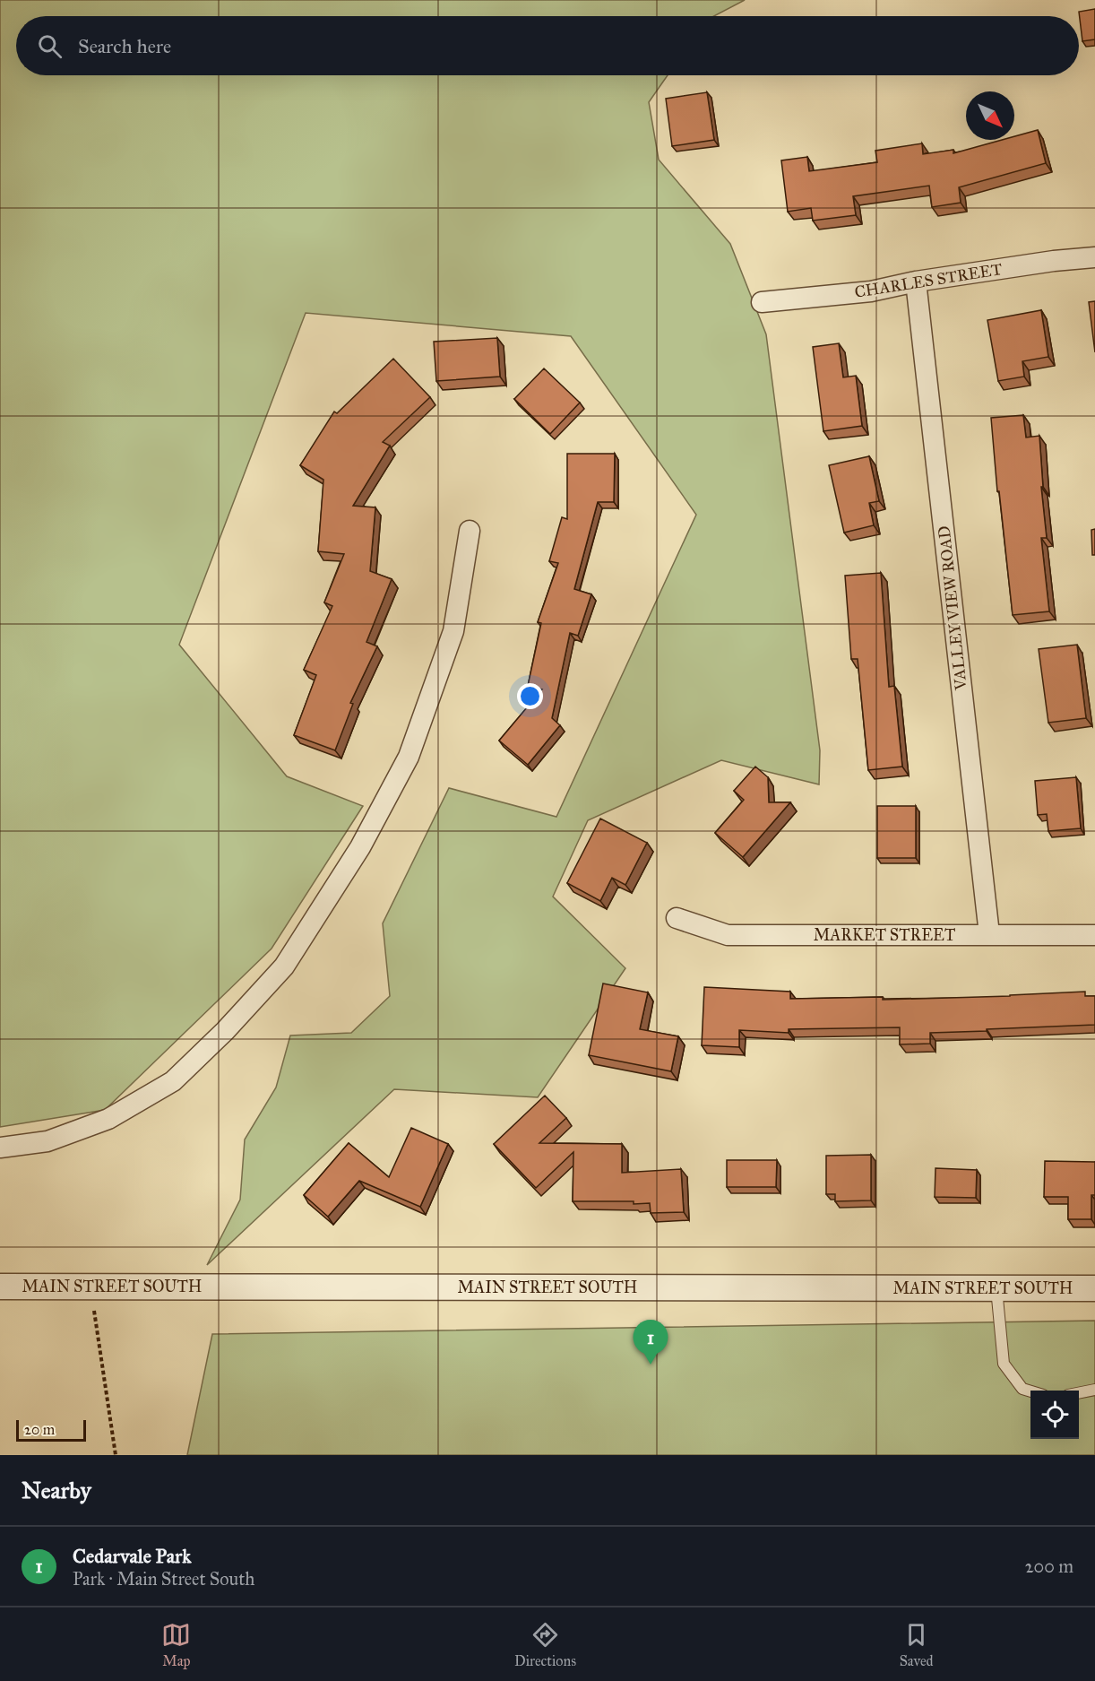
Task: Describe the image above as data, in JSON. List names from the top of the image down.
{
  "streets": {
    "street": [
      "CHARLES STREET",
      "VALLEY VIEW ROAD",
      "MARKET STREET",
      "MAIN STREET SOUTH"
    ]
  },
  "crossings": [
    ["CHARLES STREET", "VALLEY VIEW ROAD"],
    ["VALLEY VIEW ROAD", "MARKET STREET"]
  ],
  "scale_bar": "20 m",
  "north": "bottom right",
  "page": {
    "search": "Search here",
    "pins": "1",
    "scale": "20 m",
    "heading": "Nearby",
    "list": [
      {
        "mark": "1",
        "name": "Cedarvale Park",
        "note": "Park · Main Street South",
        "value": "200 m"
      }
    ],
    "nav": ["Map", "Directions", "Saved"]
  }
}
